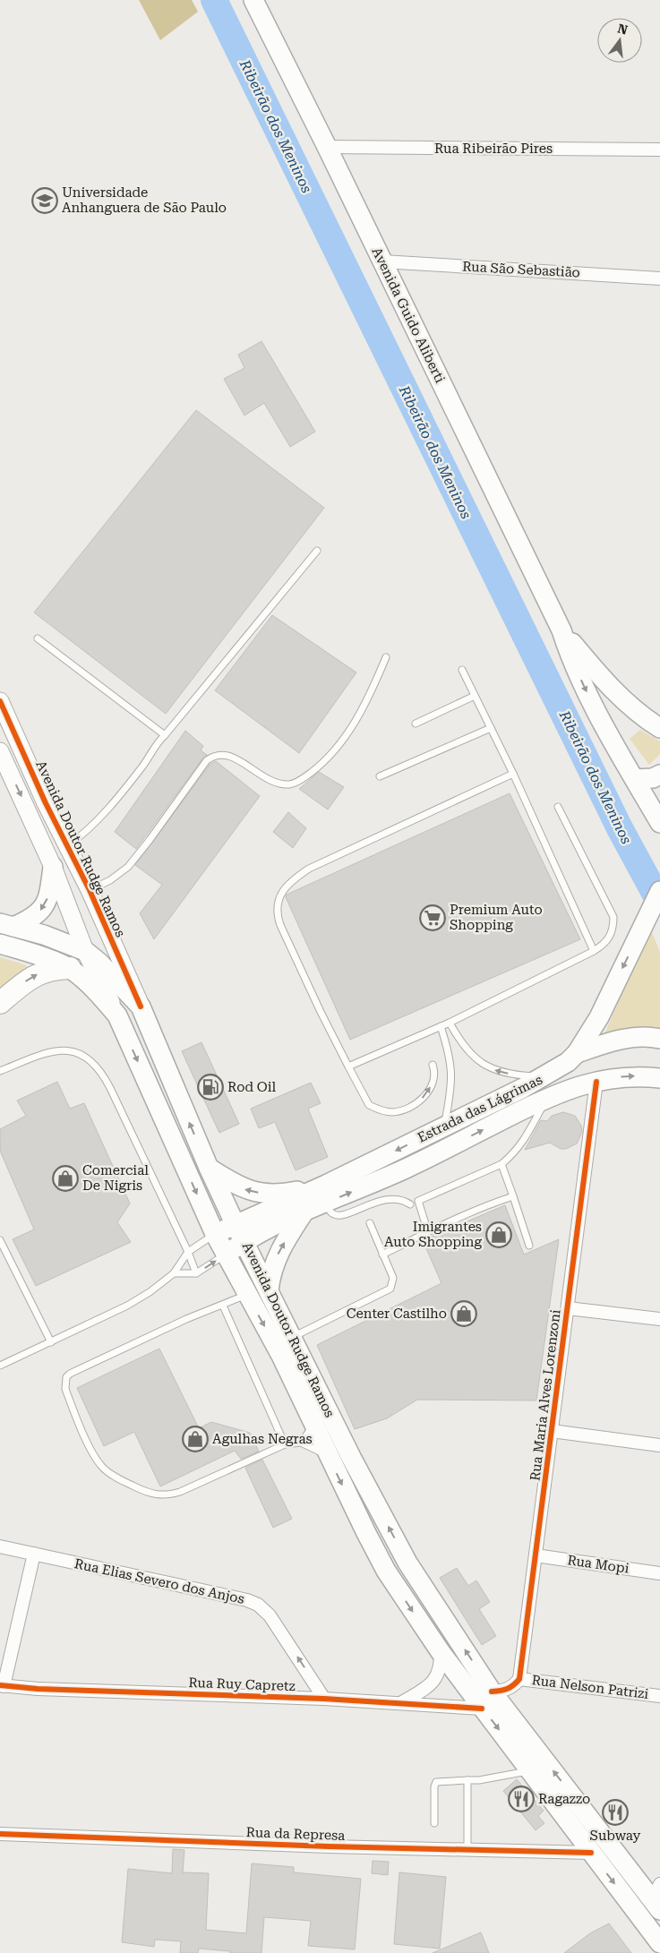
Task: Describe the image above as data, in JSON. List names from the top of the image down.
{
  "streets": {
    "main road": ["Avenida Guido Aliberti", "Avenida Doutor Rudge Ramos", "Estrada das Lágrimas"],
    "street": [
      "Rua Ribeirão Pires",
      "Rua São Sebastião",
      "Rua Maria Alves Lorenzoni",
      "Rua Mopi",
      "Rua Elias Severo dos Anjos",
      "Rua Ruy Capretz",
      "Rua Nelson Patrizi",
      "Rua da Represa"
    ]
  },
  "crossings": [
    ["Rua Ribeirão Pires", "Avenida Guido Aliberti"],
    ["Rua São Sebastião", "Avenida Guido Aliberti"],
    ["Avenida Doutor Rudge Ramos", "Estrada das Lágrimas"],
    ["Avenida Doutor Rudge Ramos", "Rua Ruy Capretz"],
    ["Avenida Doutor Rudge Ramos", "Rua da Represa"],
    ["Estrada das Lágrimas", "Rua Maria Alves Lorenzoni"],
    ["Rua Maria Alves Lorenzoni", "Rua Mopi"],
    ["Rua Maria Alves Lorenzoni", "Rua Nelson Patrizi"],
    ["Rua Elias Severo dos Anjos", "Rua Ruy Capretz"]
  ],
  "one_way": ["Rua Elias Severo dos Anjos"],
  "water": ["Ribeirão dos Meninos"],
  "places": {
    "school or university": ["Universidade Anhanguera de São Paulo"],
    "supermarket": ["Premium Auto Shopping"],
    "fuel station": ["Rod Oil"],
    "shop": [
      "Comercial De Nigris",
      "Imigrantes Auto Shopping",
      "Center Castilho",
      "Agulhas Negras"
    ],
    "restaurant": ["Ragazzo", "Subway"]
  },
  "north": "top"
}
